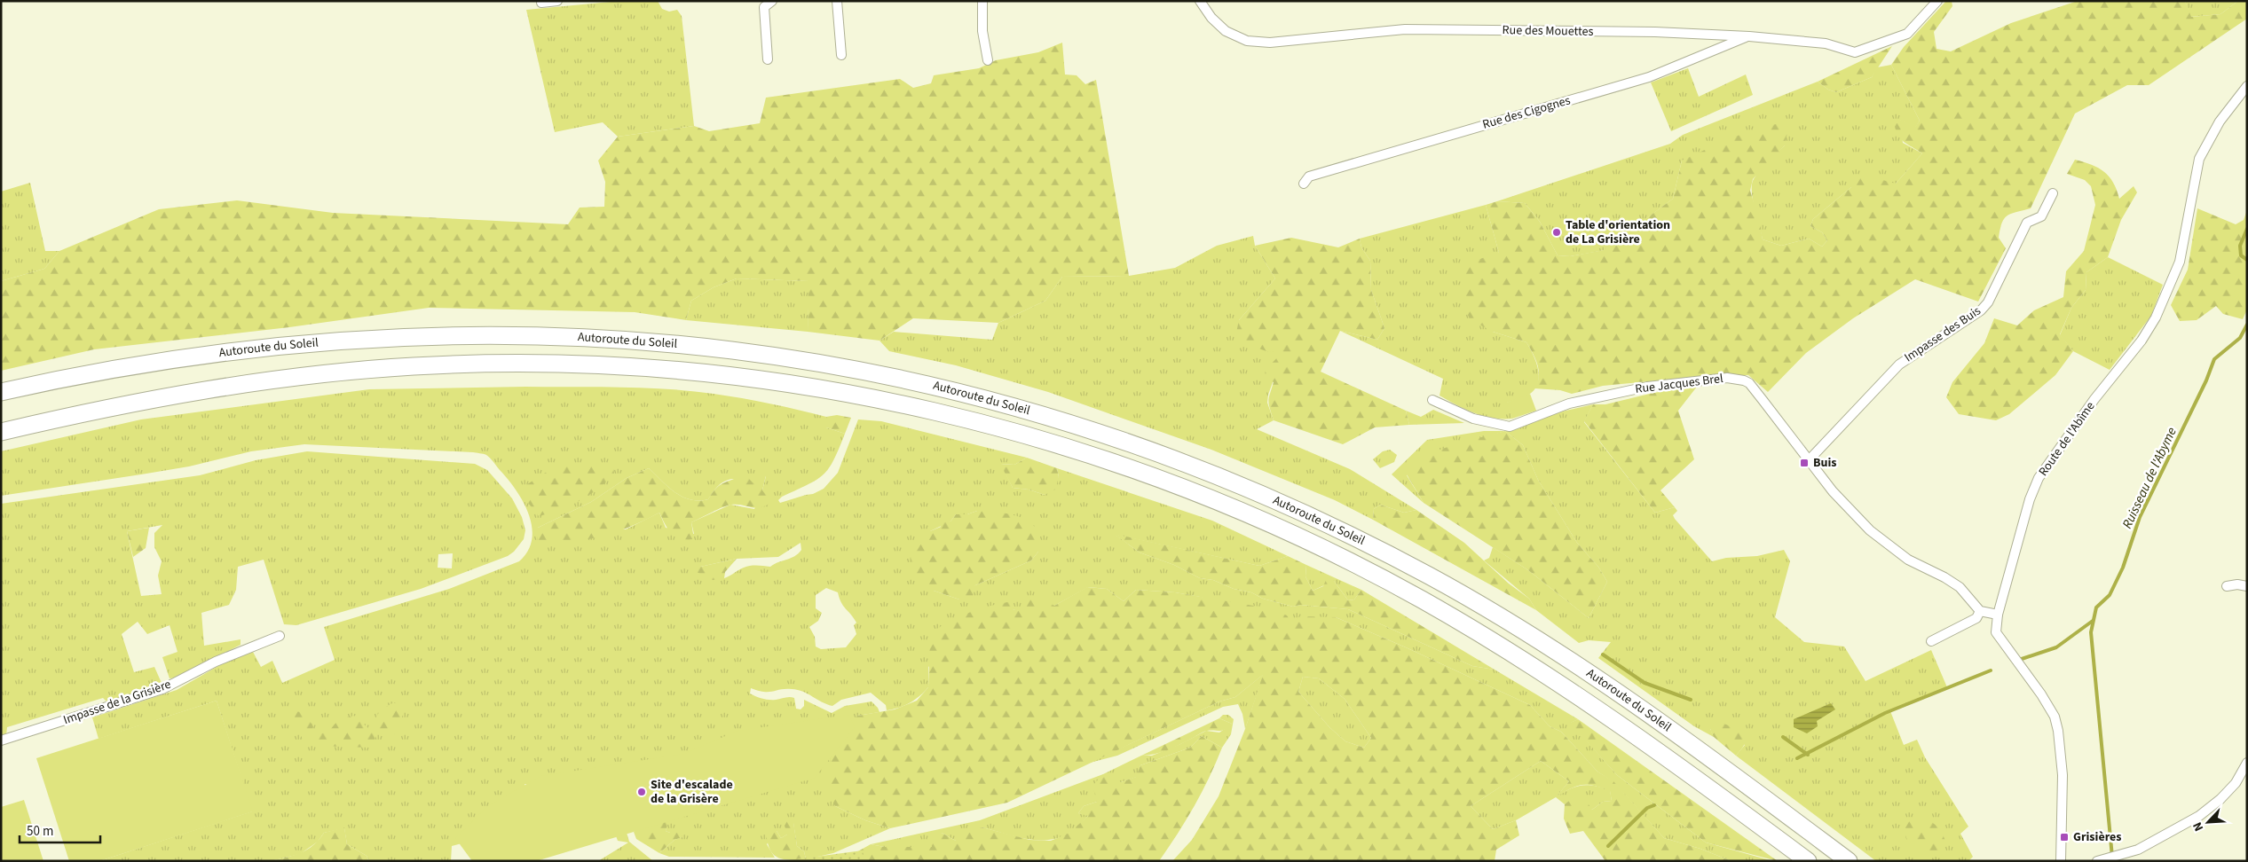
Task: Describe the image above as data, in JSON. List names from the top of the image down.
{
  "streets": {
    "highway": ["Autoroute du Soleil"],
    "street": [
      "Rue des Mouettes",
      "Rue des Cigognes",
      "Impasse des Buis",
      "Rue Jacques Brel",
      "Route de l'Abîme",
      "Impasse de la Grisière"
    ]
  },
  "crossings": [
    ["Rue des Mouettes", "Rue des Cigognes"],
    ["Impasse des Buis", "Rue Jacques Brel"]
  ],
  "water": ["Ruisseau de l'Abyme"],
  "places": {
    "other": ["Table d'orientation de La Grisière", "Site d'escalade de la Grisère"],
    "transit": ["Buis", "Grisières"]
  },
  "scale_bar": "50 m",
  "north": "bottom left"
}
